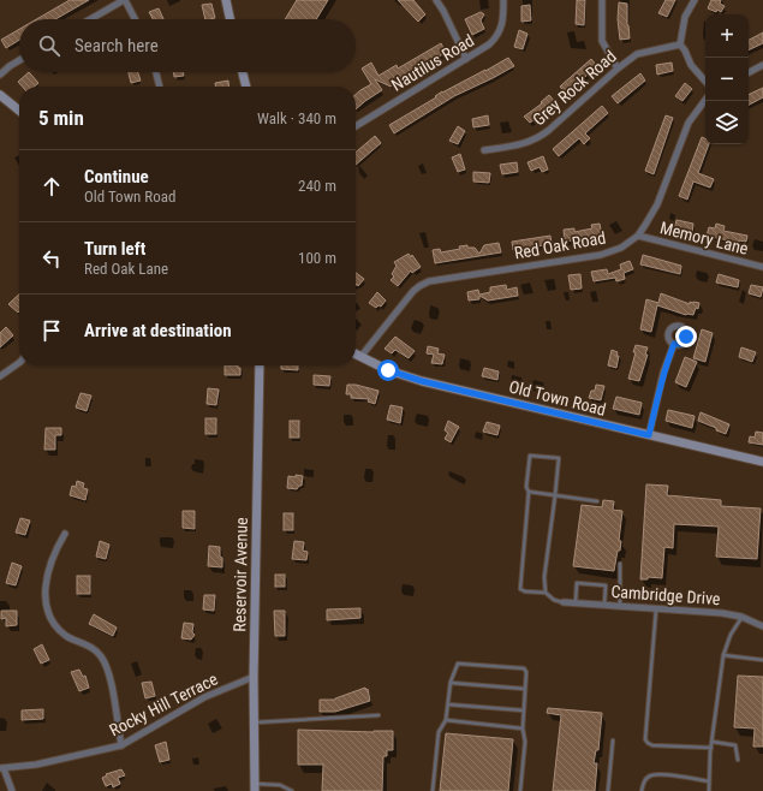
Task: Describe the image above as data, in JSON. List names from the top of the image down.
{
  "streets": {
    "main road": ["Old Town Road", "Reservoir Avenue"],
    "street": [
      "Nautilus Road",
      "Grey Rock Road",
      "Memory Lane",
      "Red Oak Road",
      "Cambridge Drive",
      "Rocky Hill Terrace"
    ]
  },
  "crossings": [
    ["Memory Lane", "Red Oak Road"],
    ["Red Oak Road", "Old Town Road"],
    ["Reservoir Avenue", "Rocky Hill Terrace"]
  ],
  "page": {
    "map_buttons": ["+", "−"],
    "search": "Search here",
    "heading": ["5 min", "Walk · 340 m"],
    "list": [
      ["Continue", "Old Town Road", "240 m"],
      ["Turn left", "Red Oak Lane", "100 m"],
      "Arrive at destination"
    ]
  }
}
